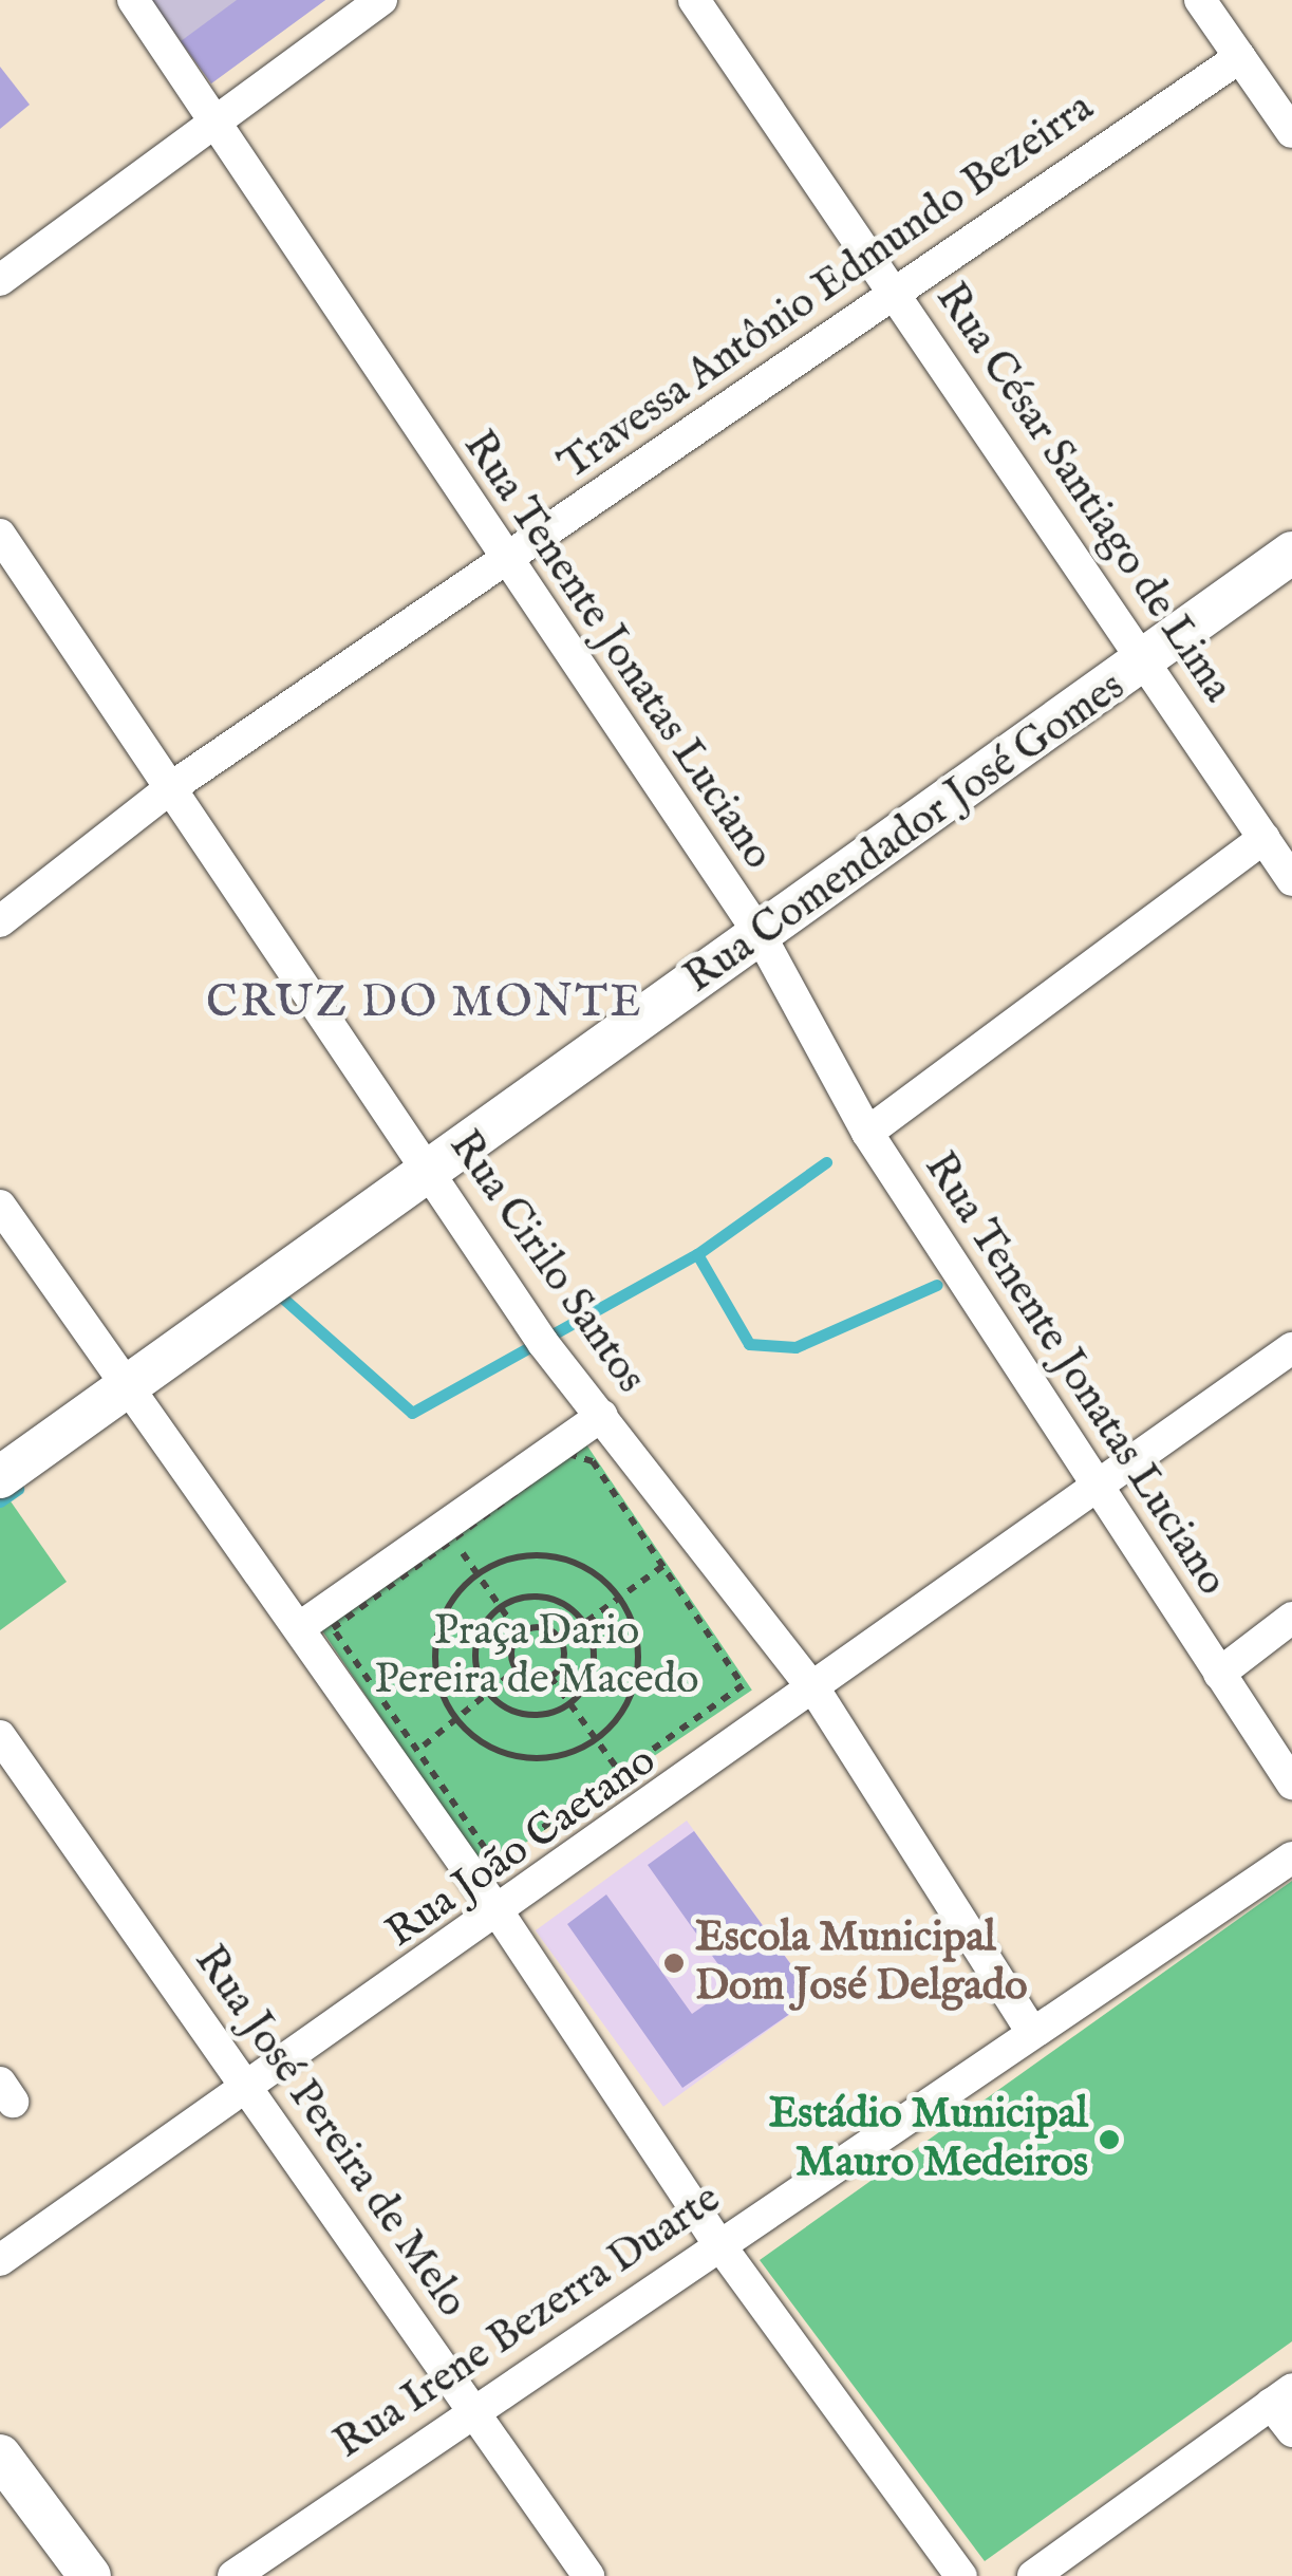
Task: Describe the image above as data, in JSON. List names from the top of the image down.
{
  "streets": {
    "street": [
      "Travessa Antônio Edmundo Bezeirra",
      "Rua César Santiago de Lima",
      "Rua Tenente Jonatas Luciano",
      "Rua Comendador José Gomes",
      "Rua Cirilo Santos",
      "Rua João Caetano",
      "Rua José Pereira de Melo",
      "Rua Irene Bezerra Duarte"
    ]
  },
  "crossings": [
    ["Travessa Antônio Edmundo Bezeirra", "Rua César Santiago de Lima"],
    ["Travessa Antônio Edmundo Bezeirra", "Rua Tenente Jonatas Luciano"],
    ["Travessa Antônio Edmundo Bezeirra", "Rua Cirilo Santos"],
    ["Rua César Santiago de Lima", "Rua Comendador José Gomes"],
    ["Rua Tenente Jonatas Luciano", "Rua Comendador José Gomes"],
    ["Rua Tenente Jonatas Luciano", "Rua João Caetano"],
    ["Rua Comendador José Gomes", "Rua Cirilo Santos"],
    ["Rua Cirilo Santos", "Rua João Caetano"],
    ["Rua Cirilo Santos", "Rua Irene Bezerra Duarte"],
    ["Rua João Caetano", "Rua José Pereira de Melo"],
    ["Rua José Pereira de Melo", "Rua Irene Bezerra Duarte"]
  ],
  "districts": ["CRUZ DO MONTE"],
  "parks": ["Praça Dario Pereira de Macedo"],
  "places": ["Escola Municipal Dom José Delgado", "Estádio Municipal Mauro Medeiros"]
}
